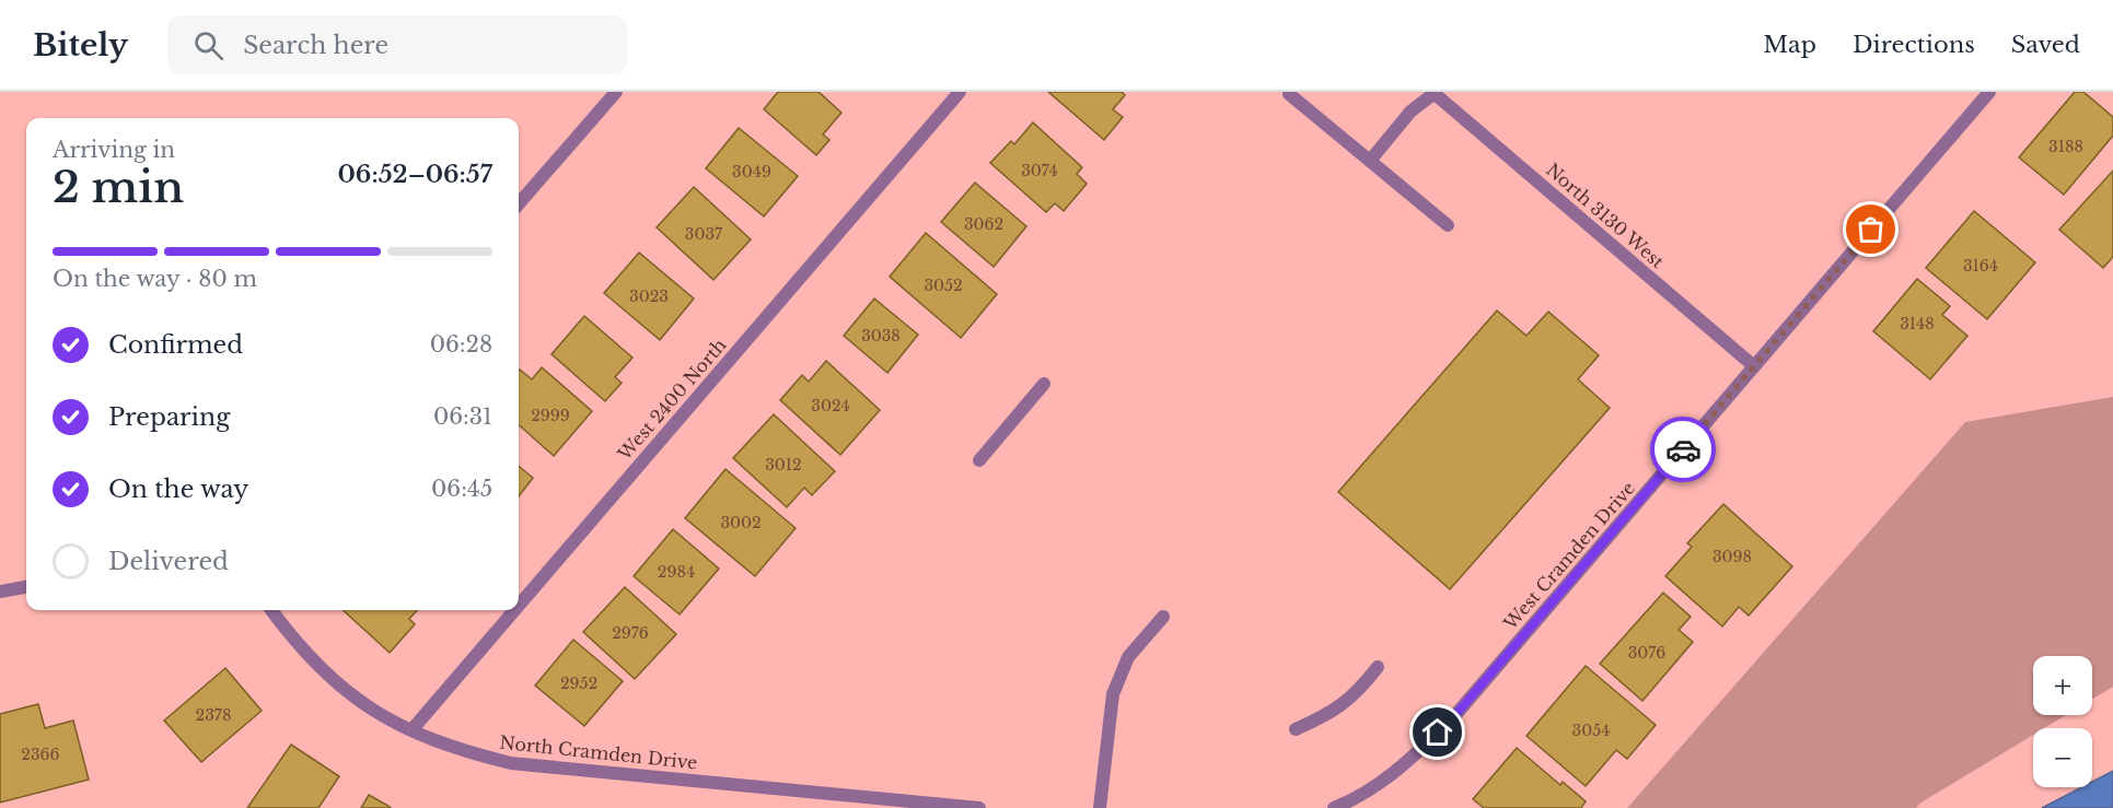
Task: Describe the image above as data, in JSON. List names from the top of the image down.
{
  "streets": {
    "street": [
      "North 3130 West",
      "West 2400 North",
      "West Cramden Drive",
      "North Cramden Drive"
    ]
  },
  "crossings": [
    ["North 3130 West", "West Cramden Drive"],
    ["West 2400 North", "North Cramden Drive"]
  ],
  "house_numbers": [
    "3188",
    "3074",
    "3049",
    "3062",
    "3037",
    "3164",
    "3052",
    "3023",
    "3148",
    "3038",
    "3024",
    "2999",
    "3012",
    "3002",
    "3098",
    "2984",
    "2976",
    "3076",
    "2952",
    "2378",
    "3054",
    "2366"
  ],
  "page": {
    "header": "Bitely",
    "search": "Search here",
    "nav": ["Map", "Directions", "Saved"],
    "heading": ["2 min", "Arriving in", "06:52–06:57"],
    "bar": "On the way · 80 m",
    "list": [
      ["Confirmed", "06:28"],
      ["Preparing", "06:31"],
      ["On the way", "06:45"],
      "Delivered"
    ],
    "map_buttons": ["+", "−"]
  }
}
